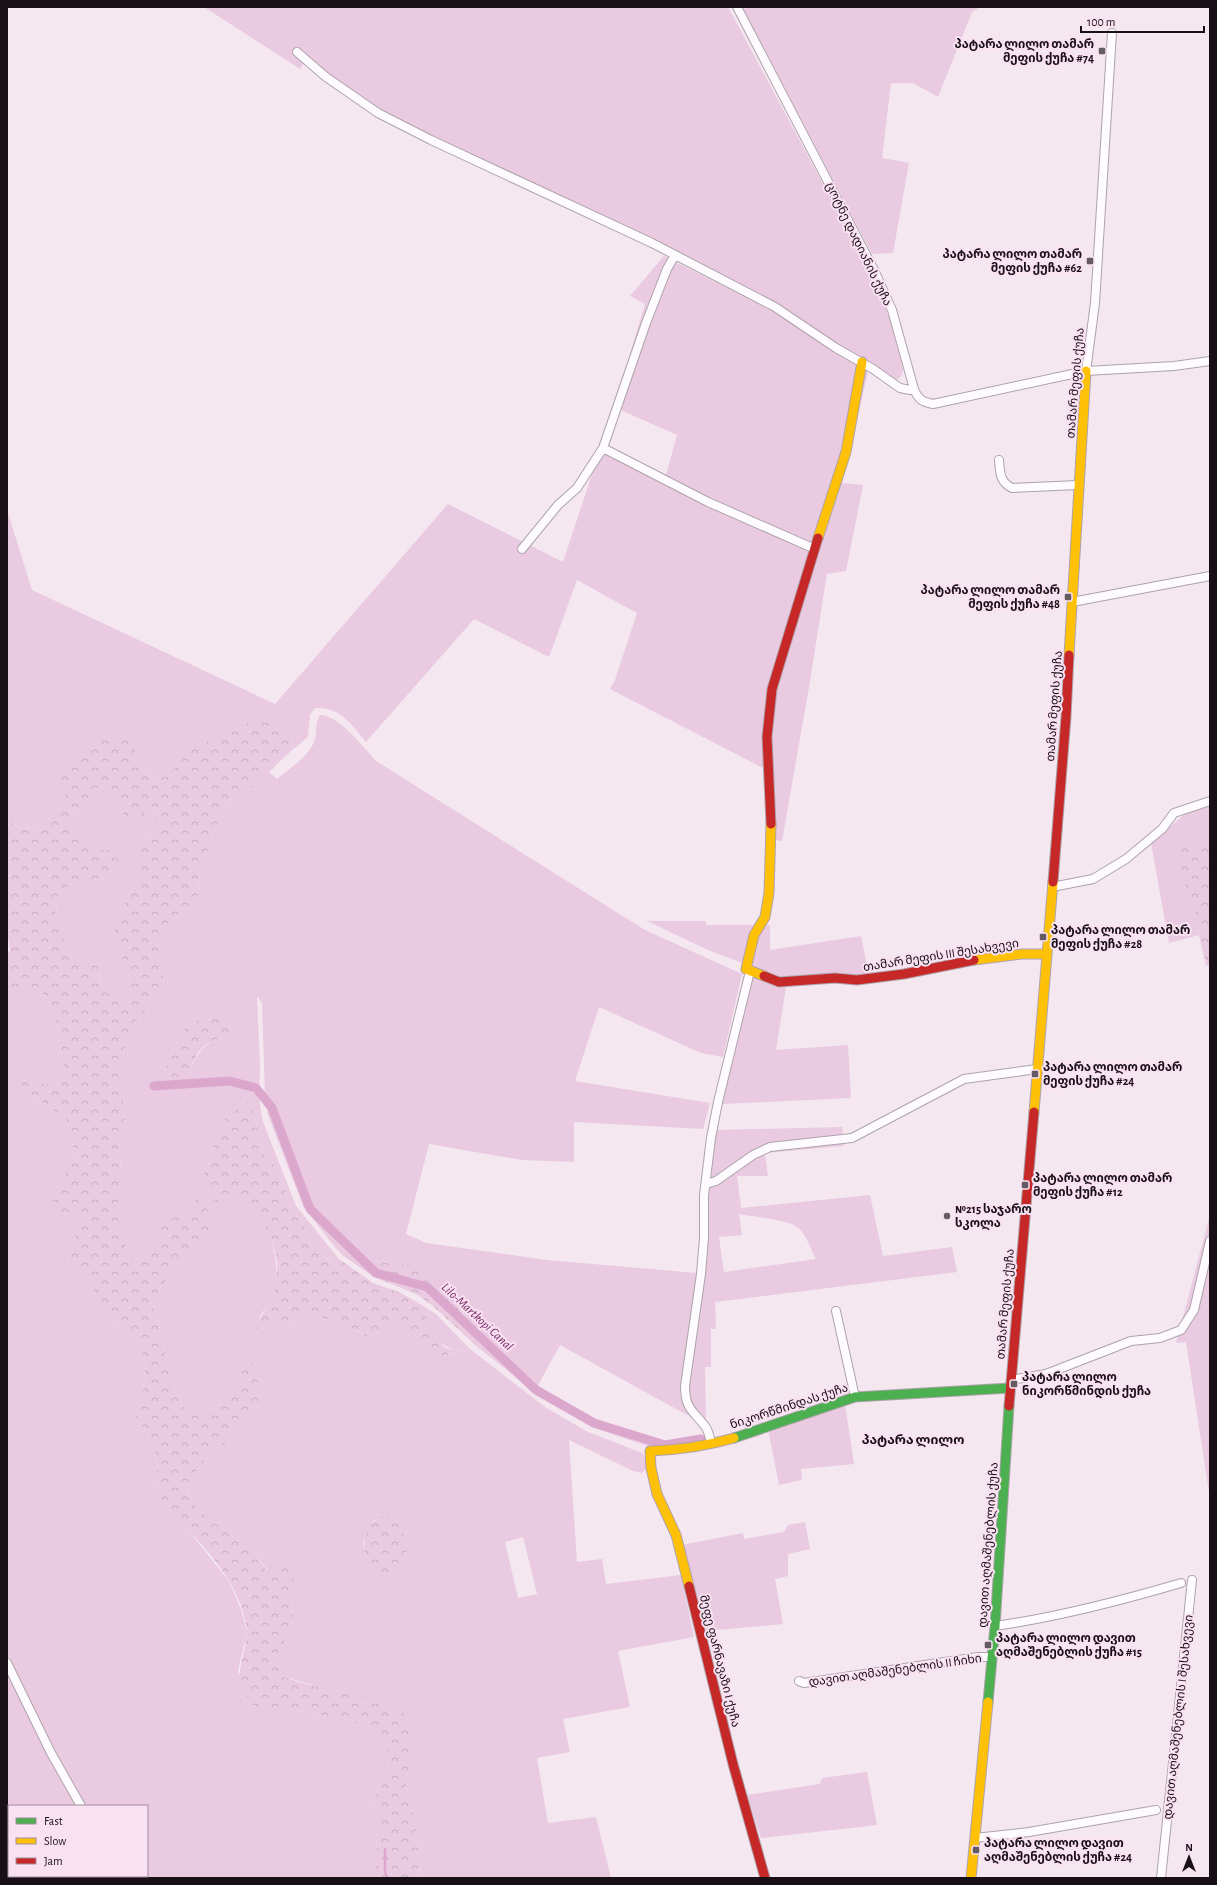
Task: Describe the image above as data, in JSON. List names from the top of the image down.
{
  "streets": {
    "street": [
      "ცოტნე დადიანის ქუჩა",
      "თამარ მეფის ქუჩა",
      "თამარ მეფის III შესახვევი",
      "ნიკორწმინდას ქუჩა",
      "დავით აღმაშენებლის ქუჩა",
      "მეფე ფარნავაზი I ქუჩა",
      "დავით აღმაშენებლის II ჩიხი",
      "დავით აღმაშენებლის I შესახვევი"
    ]
  },
  "crossings": [
    ["ცოტნე დადიანის ქუჩა", "თამარ მეფის ქუჩა"],
    ["თამარ მეფის ქუჩა", "თამარ მეფის III შესახვევი"],
    ["თამარ მეფის ქუჩა", "ნიკორწმინდას ქუჩა"],
    ["თამარ მეფის ქუჩა", "დავით აღმაშენებლის ქუჩა"],
    ["ნიკორწმინდას ქუჩა", "დავით აღმაშენებლის ქუჩა"],
    ["ნიკორწმინდას ქუჩა", "მეფე ფარნავაზი I ქუჩა"],
    ["დავით აღმაშენებლის ქუჩა", "დავით აღმაშენებლის II ჩიხი"]
  ],
  "districts": ["პატარა ლილო"],
  "water": ["Lilo-Martkopi Canal"],
  "places": {
    "transit": [
      "პატარა ლილო თამარ მეფის ქუჩა #74",
      "პატარა ლილო თამარ მეფის ქუჩა #62",
      "პატარა ლილო თამარ მეფის ქუჩა #48",
      "პატარა ლილო თამარ მეფის ქუჩა #28",
      "პატარა ლილო თამარ მეფის ქუჩა #24",
      "პატარა ლილო თამარ მეფის ქუჩა #12",
      "პატარა ლილო ნიკორწმინდის ქუჩა",
      "პატარა ლილო დავით აღმაშენებლის ქუჩა #15",
      "პატარა ლილო დავით აღმაშენებლის ქუჩა #24"
    ],
    "other": ["№215 საჯარო სკოლა"]
  },
  "legend": ["Fast", "Slow", "Jam"],
  "scale_bar": "100 m",
  "north": "top"
}
